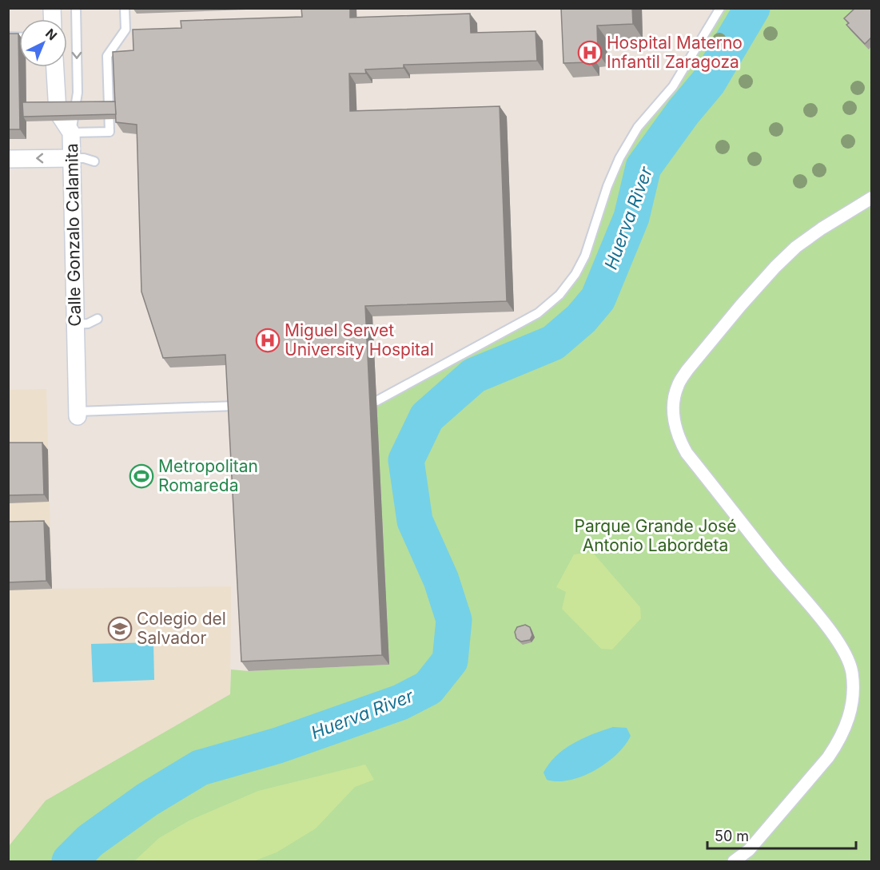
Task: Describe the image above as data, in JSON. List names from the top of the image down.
{
  "streets": {
    "street": ["Calle Gonzalo Calamita"]
  },
  "water": ["Huerva River"],
  "parks": ["Parque Grande José Antonio Labordeta"],
  "places": {
    "hospital": ["Hospital Materno Infantil Zaragoza", "Miguel Servet University Hospital"],
    "sports": ["Metropolitan Romareda"],
    "school or university": ["Colegio del Salvador"]
  },
  "scale_bar": "50 m",
  "north": "top right"
}
